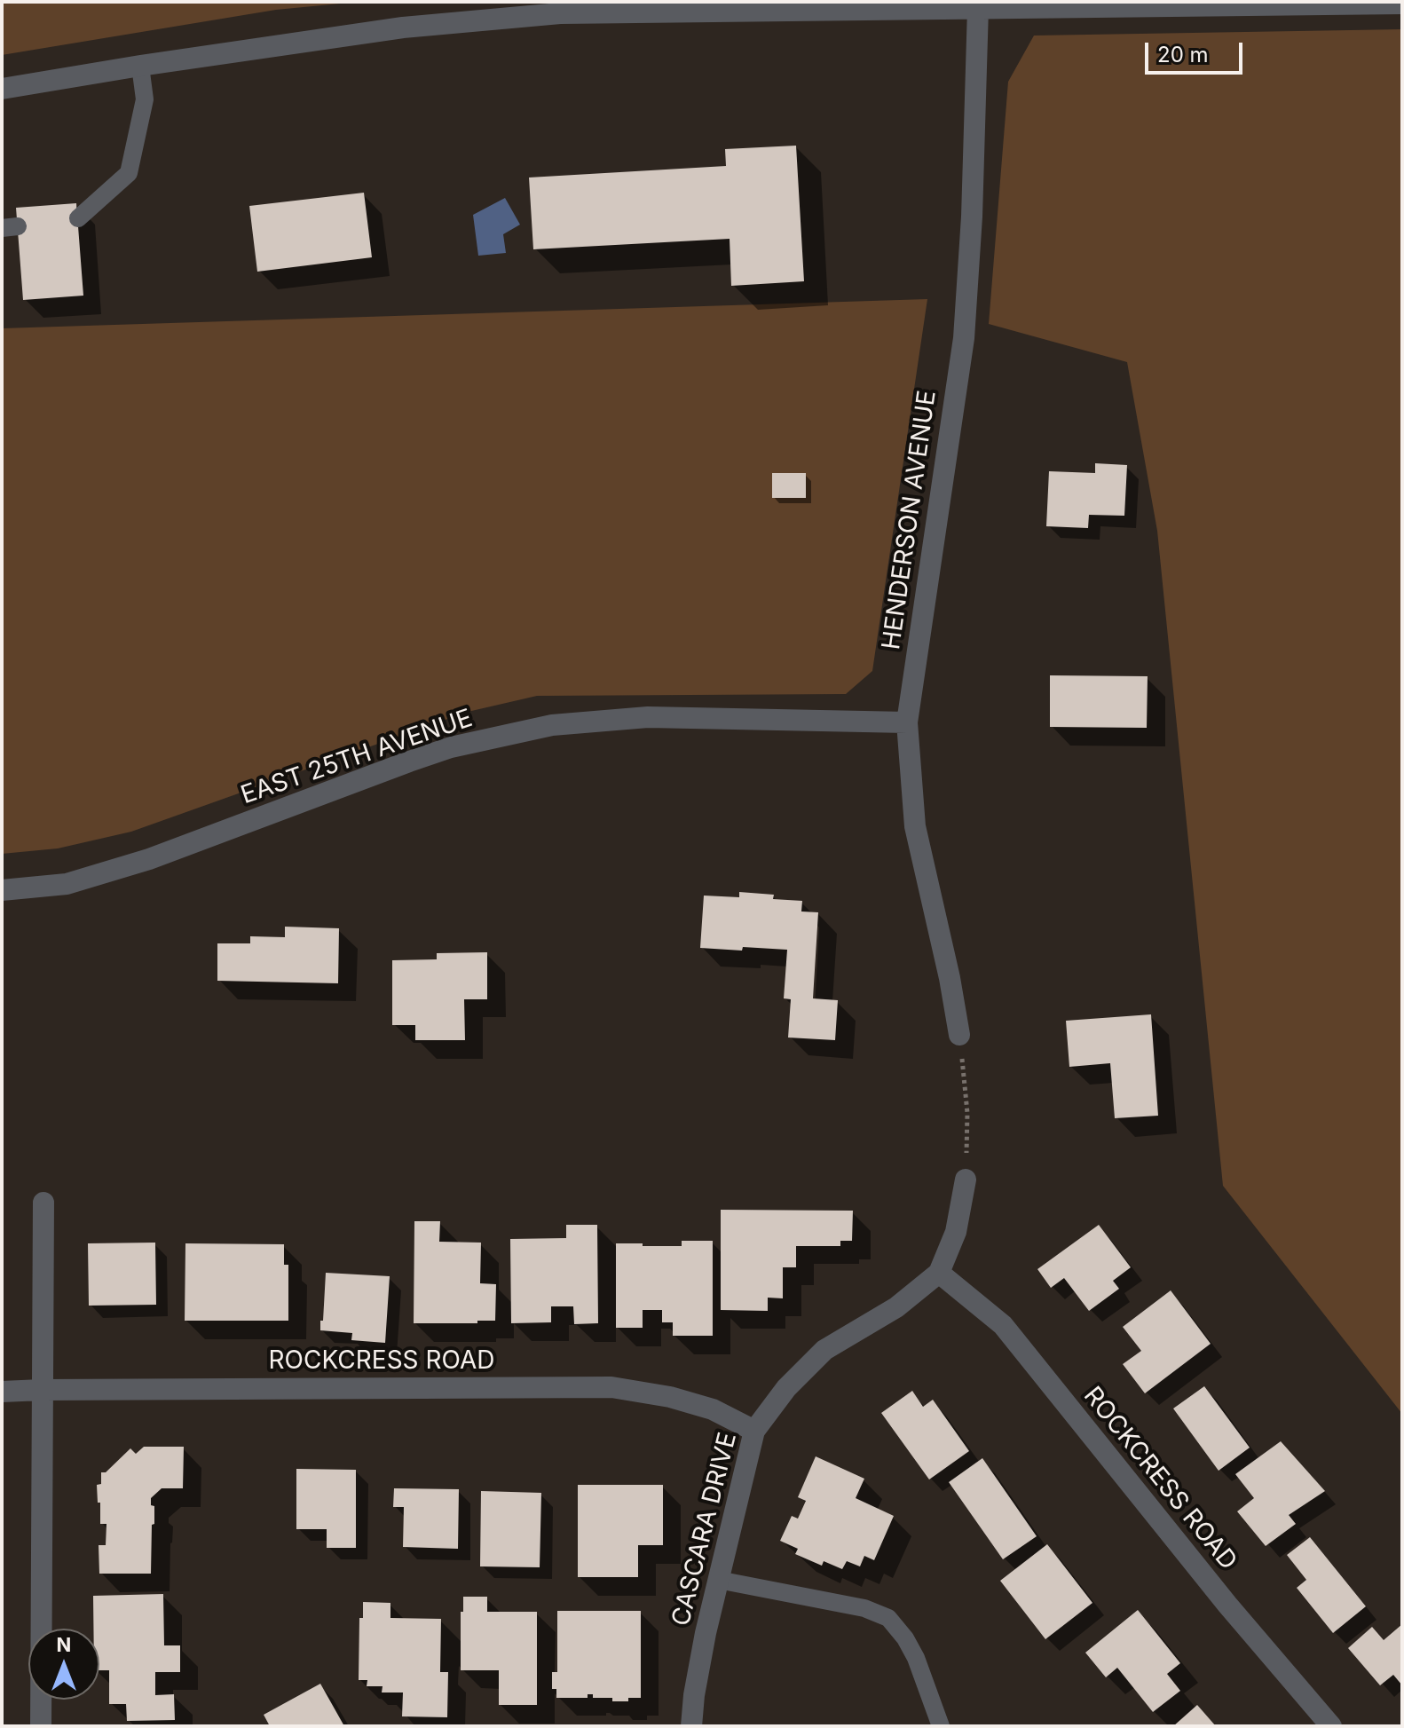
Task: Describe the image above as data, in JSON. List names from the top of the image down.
{
  "streets": {
    "street": [
      "HENDERSON AVENUE",
      "EAST 25TH AVENUE",
      "ROCKCRESS ROAD",
      "CASCARA DRIVE"
    ]
  },
  "crossings": [
    ["HENDERSON AVENUE", "EAST 25TH AVENUE"],
    ["ROCKCRESS ROAD", "CASCARA DRIVE"]
  ],
  "scale_bar": "20 m",
  "north": "top"
}
